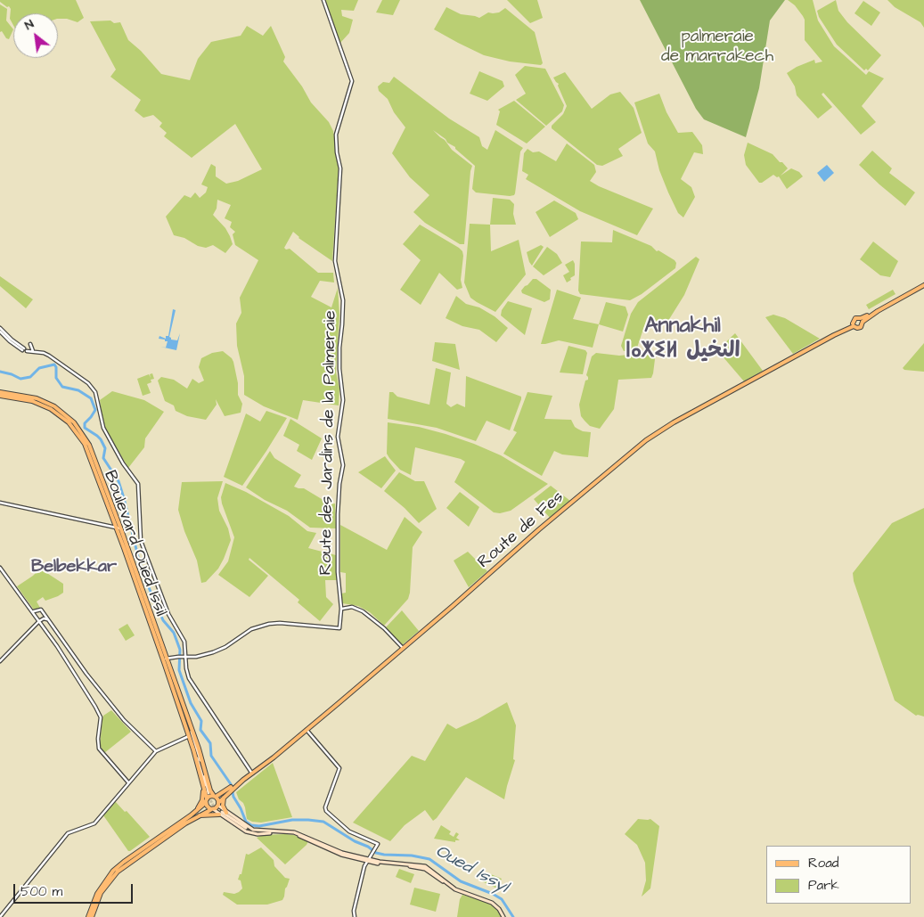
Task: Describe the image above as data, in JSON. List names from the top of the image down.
{
  "streets": {
    "main road": ["Route de Fes", "Boulevard Oued Issil"],
    "street": ["Route des Jardins de la Palmeraie"]
  },
  "crossings": [
    ["Route de Fes", "Boulevard Oued Issil"]
  ],
  "districts": ["Annakhil ⵏⴰⵅⵉⵍ النخيل", "Belbekkar"],
  "water": ["Oued Issyl"],
  "parks": ["palmeraie de marrakech"],
  "legend": ["Road", "Park"],
  "scale_bar": "500 m",
  "north": "top left"
}
